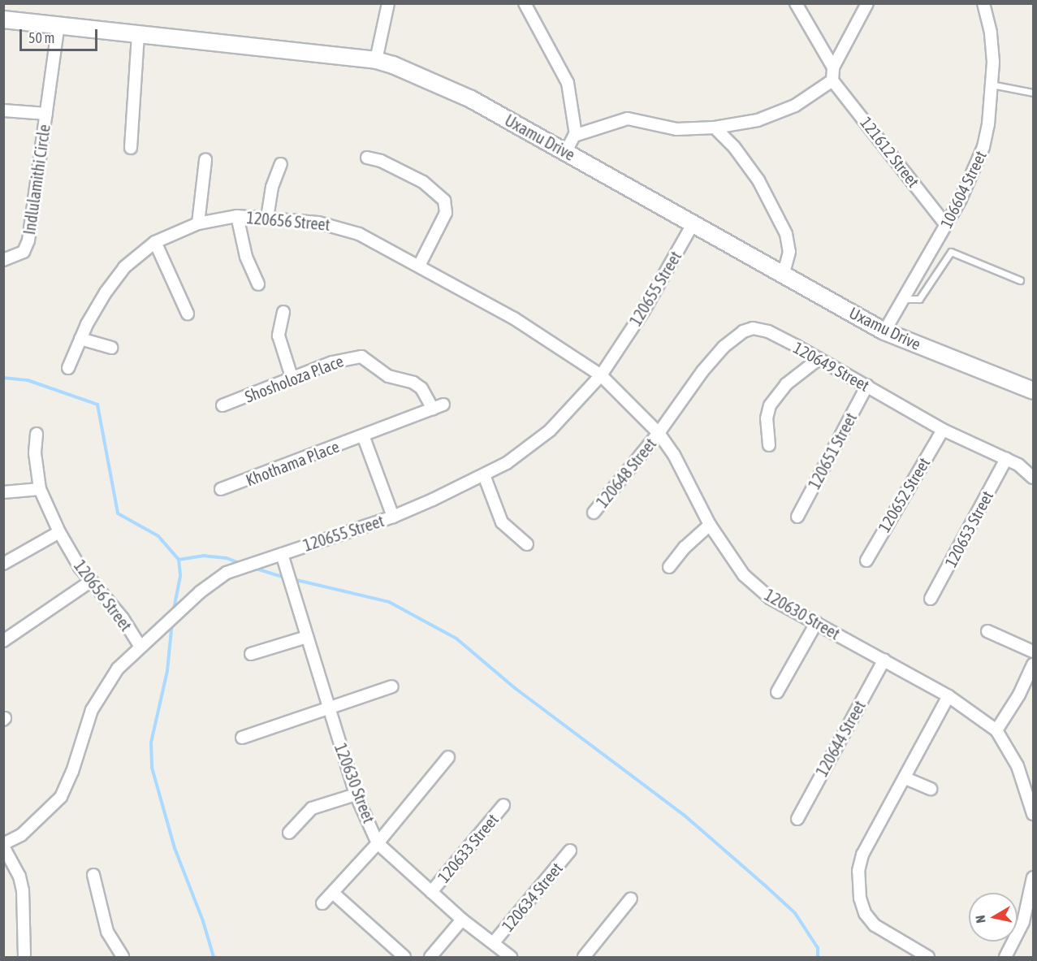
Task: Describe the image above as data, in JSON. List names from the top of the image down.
{
  "streets": {
    "street": [
      "Uxamu Drive",
      "121612 Street",
      "Indlulamithi Circle",
      "106604 Street",
      "120656 Street",
      "120655 Street",
      "120649 Street",
      "Shosholoza Place",
      "120651 Street",
      "Khothama Place",
      "120648 Street",
      "120652 Street",
      "120653 Street",
      "120630 Street",
      "120644 Street",
      "120633 Street",
      "120634 Street"
    ]
  },
  "crossings": [
    ["Uxamu Drive", "Indlulamithi Circle"],
    ["Uxamu Drive", "106604 Street"],
    ["Uxamu Drive", "120655 Street"],
    ["121612 Street", "106604 Street"],
    ["120656 Street", "120655 Street"],
    ["120656 Street", "120630 Street"],
    ["120655 Street", "120630 Street"],
    ["120649 Street", "120651 Street"],
    ["120649 Street", "120648 Street"],
    ["120649 Street", "120652 Street"],
    ["120649 Street", "120653 Street"],
    ["120649 Street", "120630 Street"],
    ["Shosholoza Place", "Khothama Place"],
    ["120648 Street", "120630 Street"],
    ["120630 Street", "120644 Street"],
    ["120630 Street", "120633 Street"],
    ["120630 Street", "120634 Street"]
  ],
  "scale_bar": "50 m",
  "north": "left"
}
